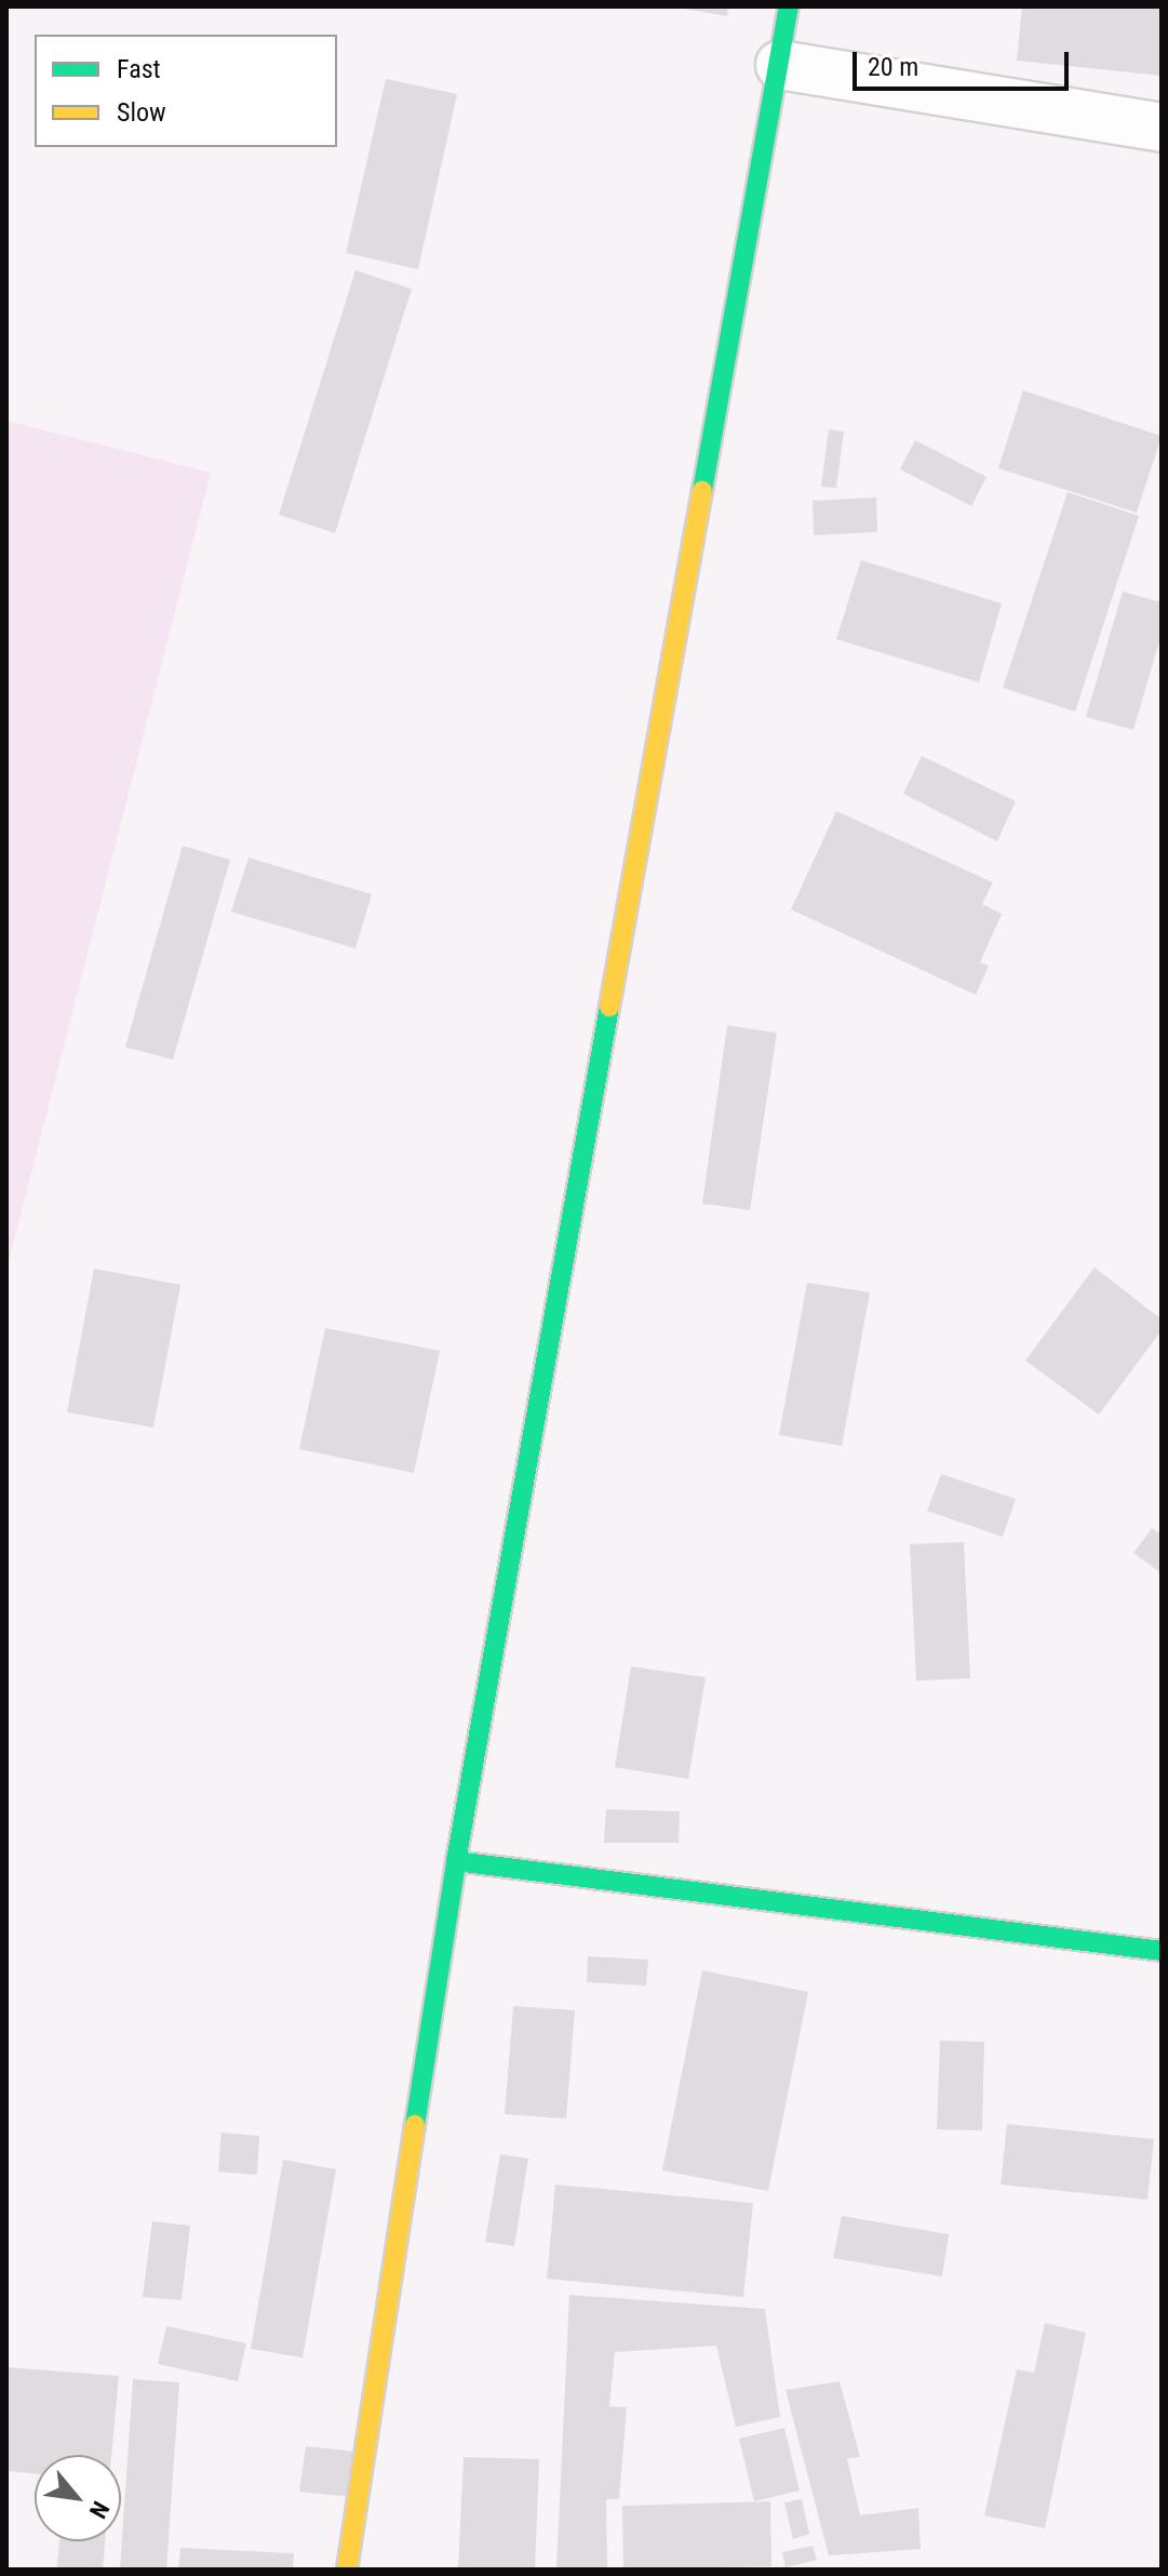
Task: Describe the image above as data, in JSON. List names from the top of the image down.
{
  "legend": ["Fast", "Slow"],
  "scale_bar": "20 m",
  "north": "bottom right"
}
